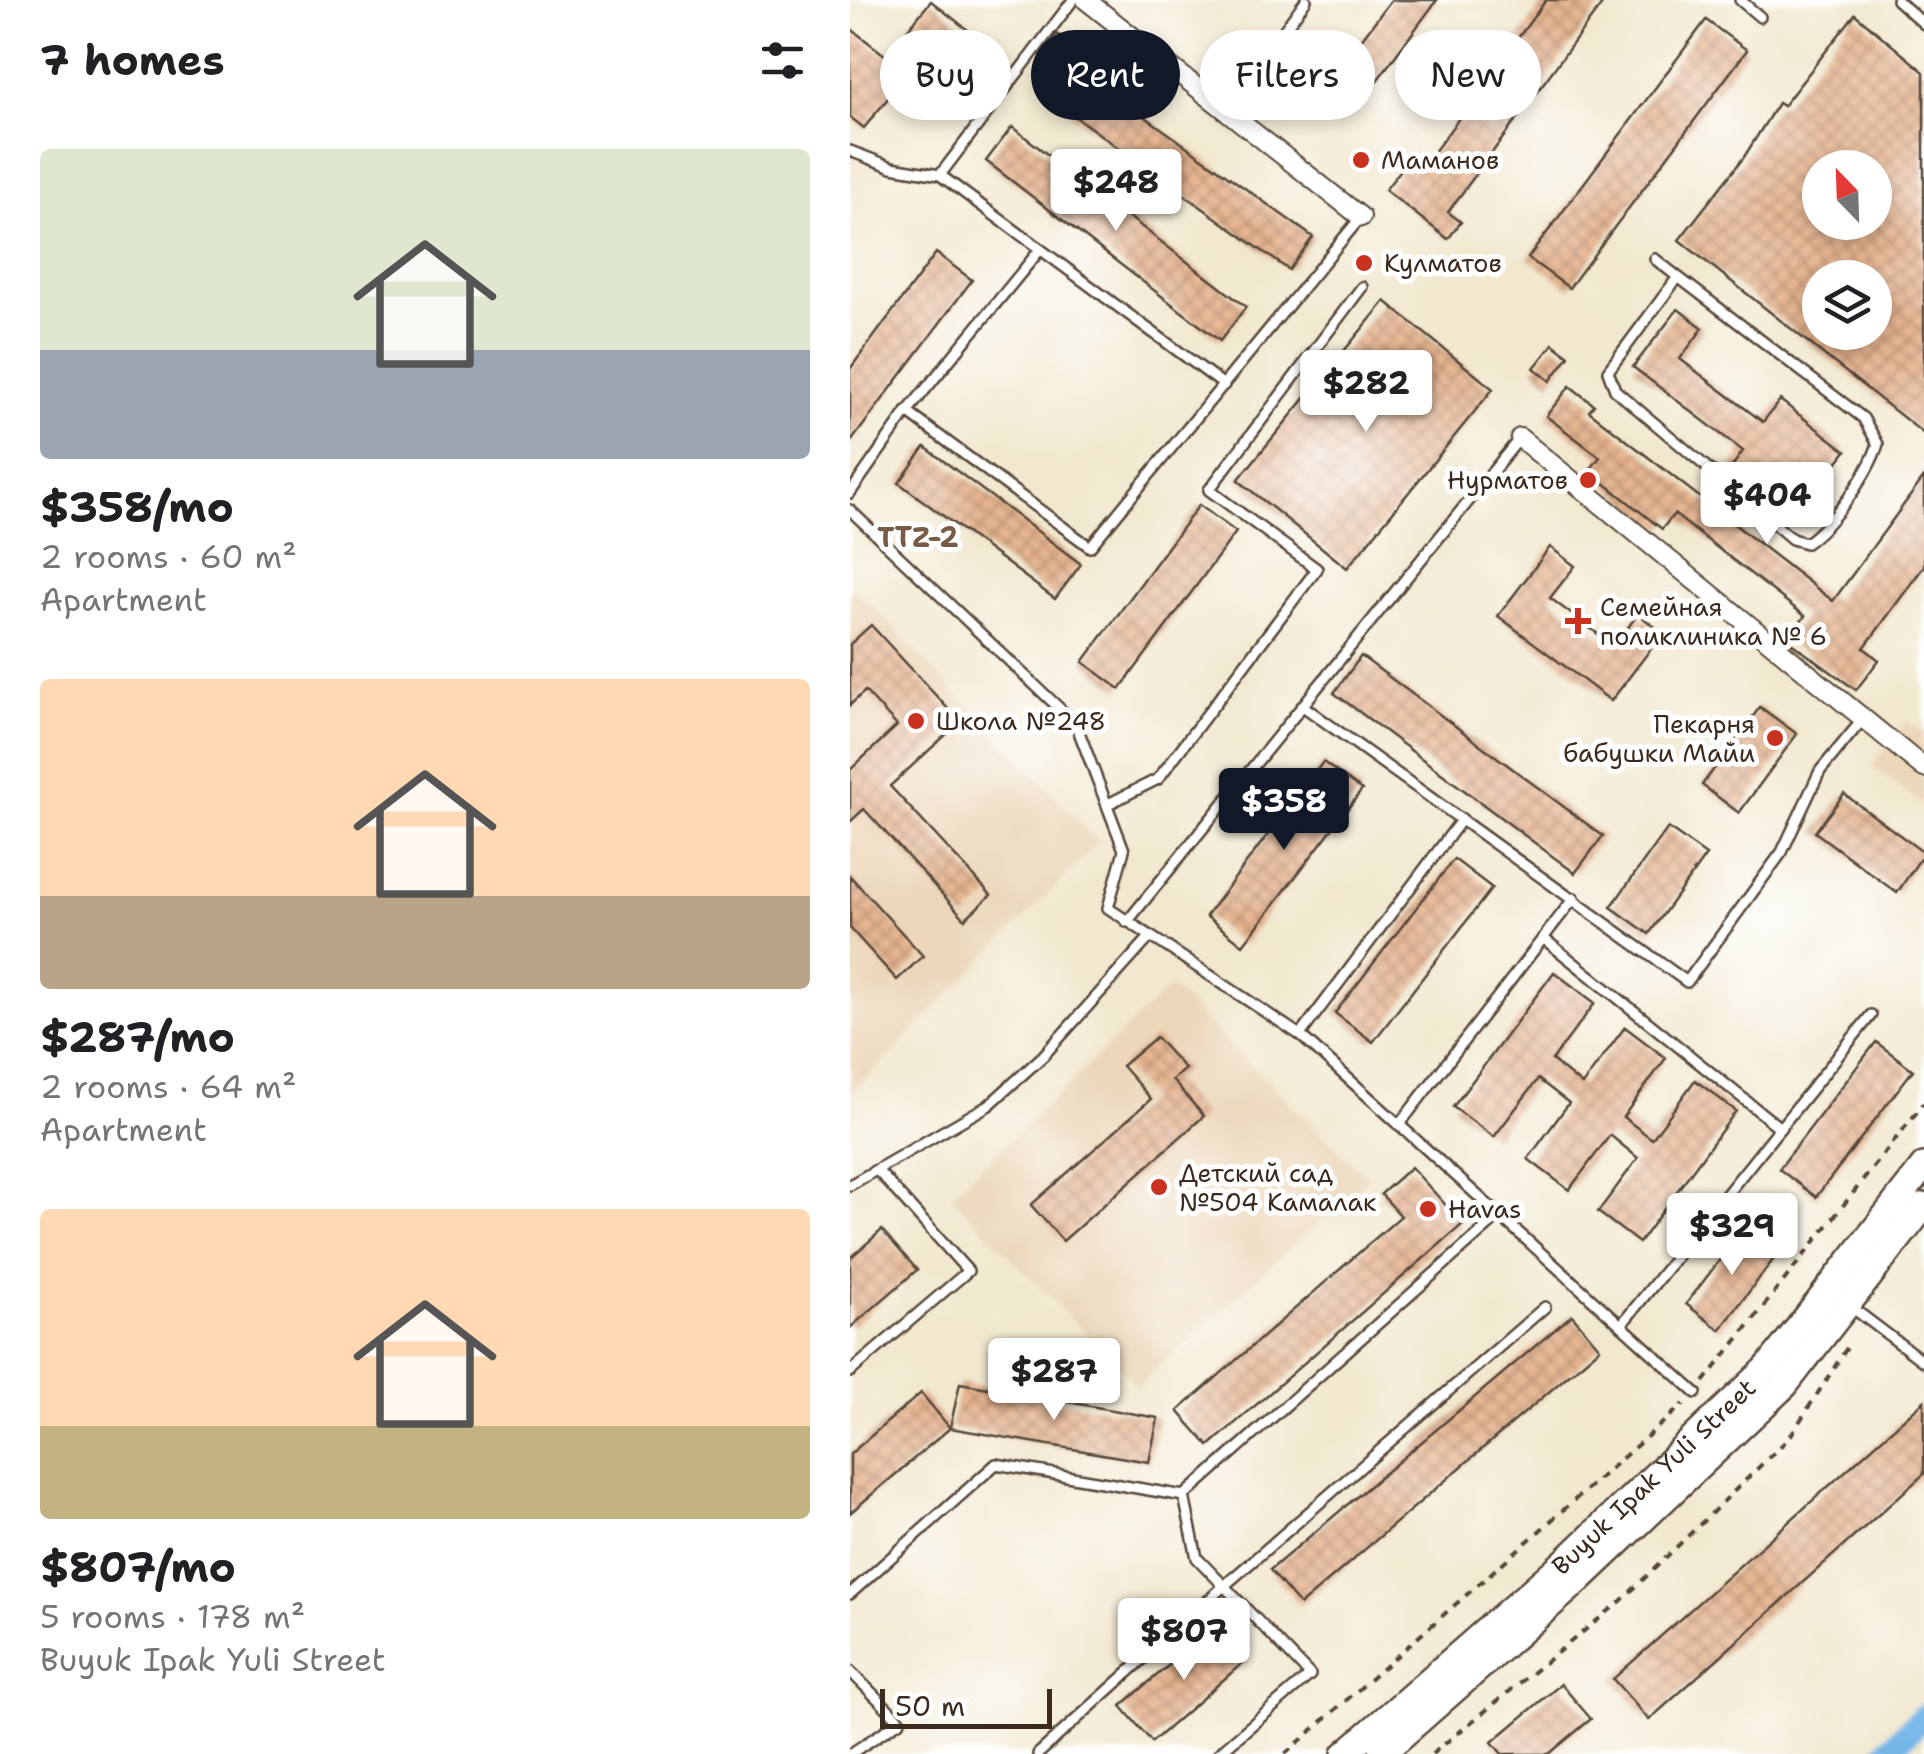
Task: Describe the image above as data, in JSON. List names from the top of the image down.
{
  "streets": {
    "main road": ["Buyuk Ipak Yuli Street"]
  },
  "districts": ["TTZ-2"],
  "places": {
    "other": [
      "Маманов",
      "Кулматов",
      "Нурматов",
      "Школа №248",
      "Пекарня бабушки Майи",
      "Детский сад №504 Камалак",
      "Havas"
    ],
    "health": ["Семейная поликлиника № 6"]
  },
  "scale_bar": "50 m",
  "north": "top left",
  "page": {
    "heading": "7 homes",
    "chip": [
      "Buy",
      "Rent",
      "Filters",
      "New"
    ],
    "list": [
      {
        "name": "$358/mo",
        "note": "2 rooms · 60 m² · Apartment"
      },
      {
        "name": "$287/mo",
        "note": "2 rooms · 64 m² · Apartment"
      },
      {
        "name": "$807/mo",
        "note": "5 rooms · 178 m² · Buyuk Ipak Yuli Street"
      }
    ],
    "price": [
      "$248",
      "$282",
      "$404",
      "$358",
      "$329",
      "$287",
      "$807"
    ],
    "scale": "50 m"
  }
}
